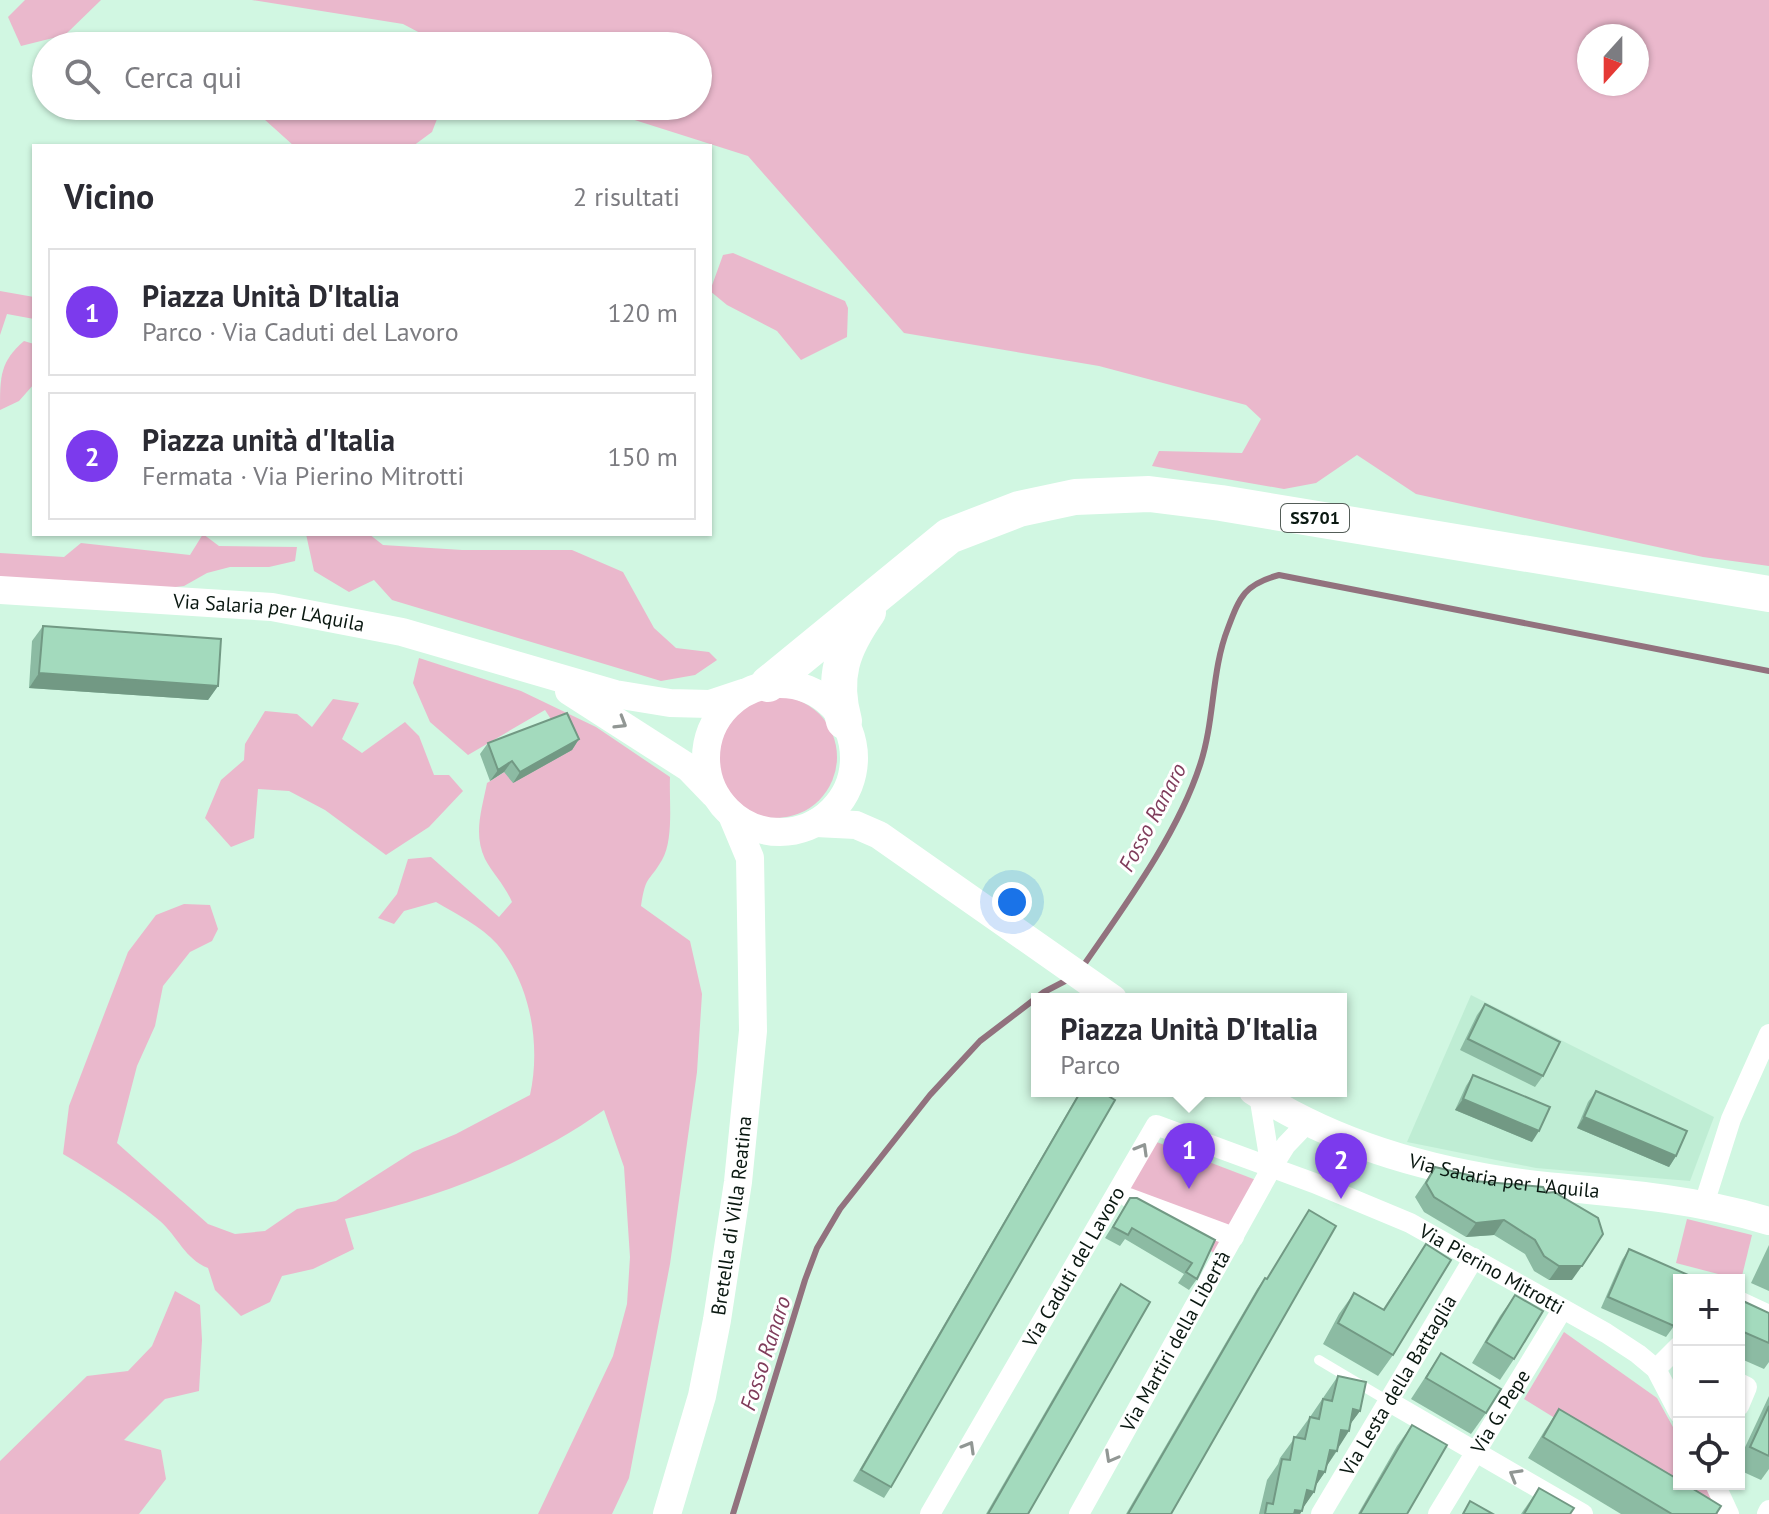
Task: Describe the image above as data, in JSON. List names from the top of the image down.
{
  "streets": {
    "highway": ["SS701"],
    "main road": ["Via Salaria per L'Aquila", "Bretella di Villa Reatina"],
    "street": [
      "Via Caduti del Lavoro",
      "Via Pierino Mitrotti",
      "Via Martiri della Libertà",
      "Via Lesta della Battaglia",
      "Via G. Pepe"
    ]
  },
  "crossings": [
    ["SS701", "Via Salaria per L'Aquila"],
    ["SS701", "Bretella di Villa Reatina"],
    ["Via Salaria per L'Aquila", "Bretella di Villa Reatina"],
    ["Via Caduti del Lavoro", "Via Pierino Mitrotti"],
    ["Via Caduti del Lavoro", "Via Martiri della Libertà"],
    ["Via Pierino Mitrotti", "Via Martiri della Libertà"],
    ["Via Pierino Mitrotti", "Via Lesta della Battaglia"],
    ["Via Pierino Mitrotti", "Via G. Pepe"]
  ],
  "one_way": ["Via Caduti del Lavoro", "Via Martiri della Libertà"],
  "water": ["Fosso Ranaro"],
  "north": "bottom",
  "page": {
    "search": "Cerca qui",
    "heading": ["Vicino", "2 risultati"],
    "list": [
      {
        "mark": "1",
        "name": "Piazza Unità D'Italia",
        "note": "Parco · Via Caduti del Lavoro",
        "value": "120 m"
      },
      {
        "mark": "2",
        "name": "Piazza unità d'Italia",
        "note": "Fermata · Via Pierino Mitrotti",
        "value": "150 m"
      }
    ],
    "popup": ["Piazza Unità D'Italia", "Parco"],
    "pins": ["1", "2"],
    "map_buttons": ["+", "−"]
  }
}
